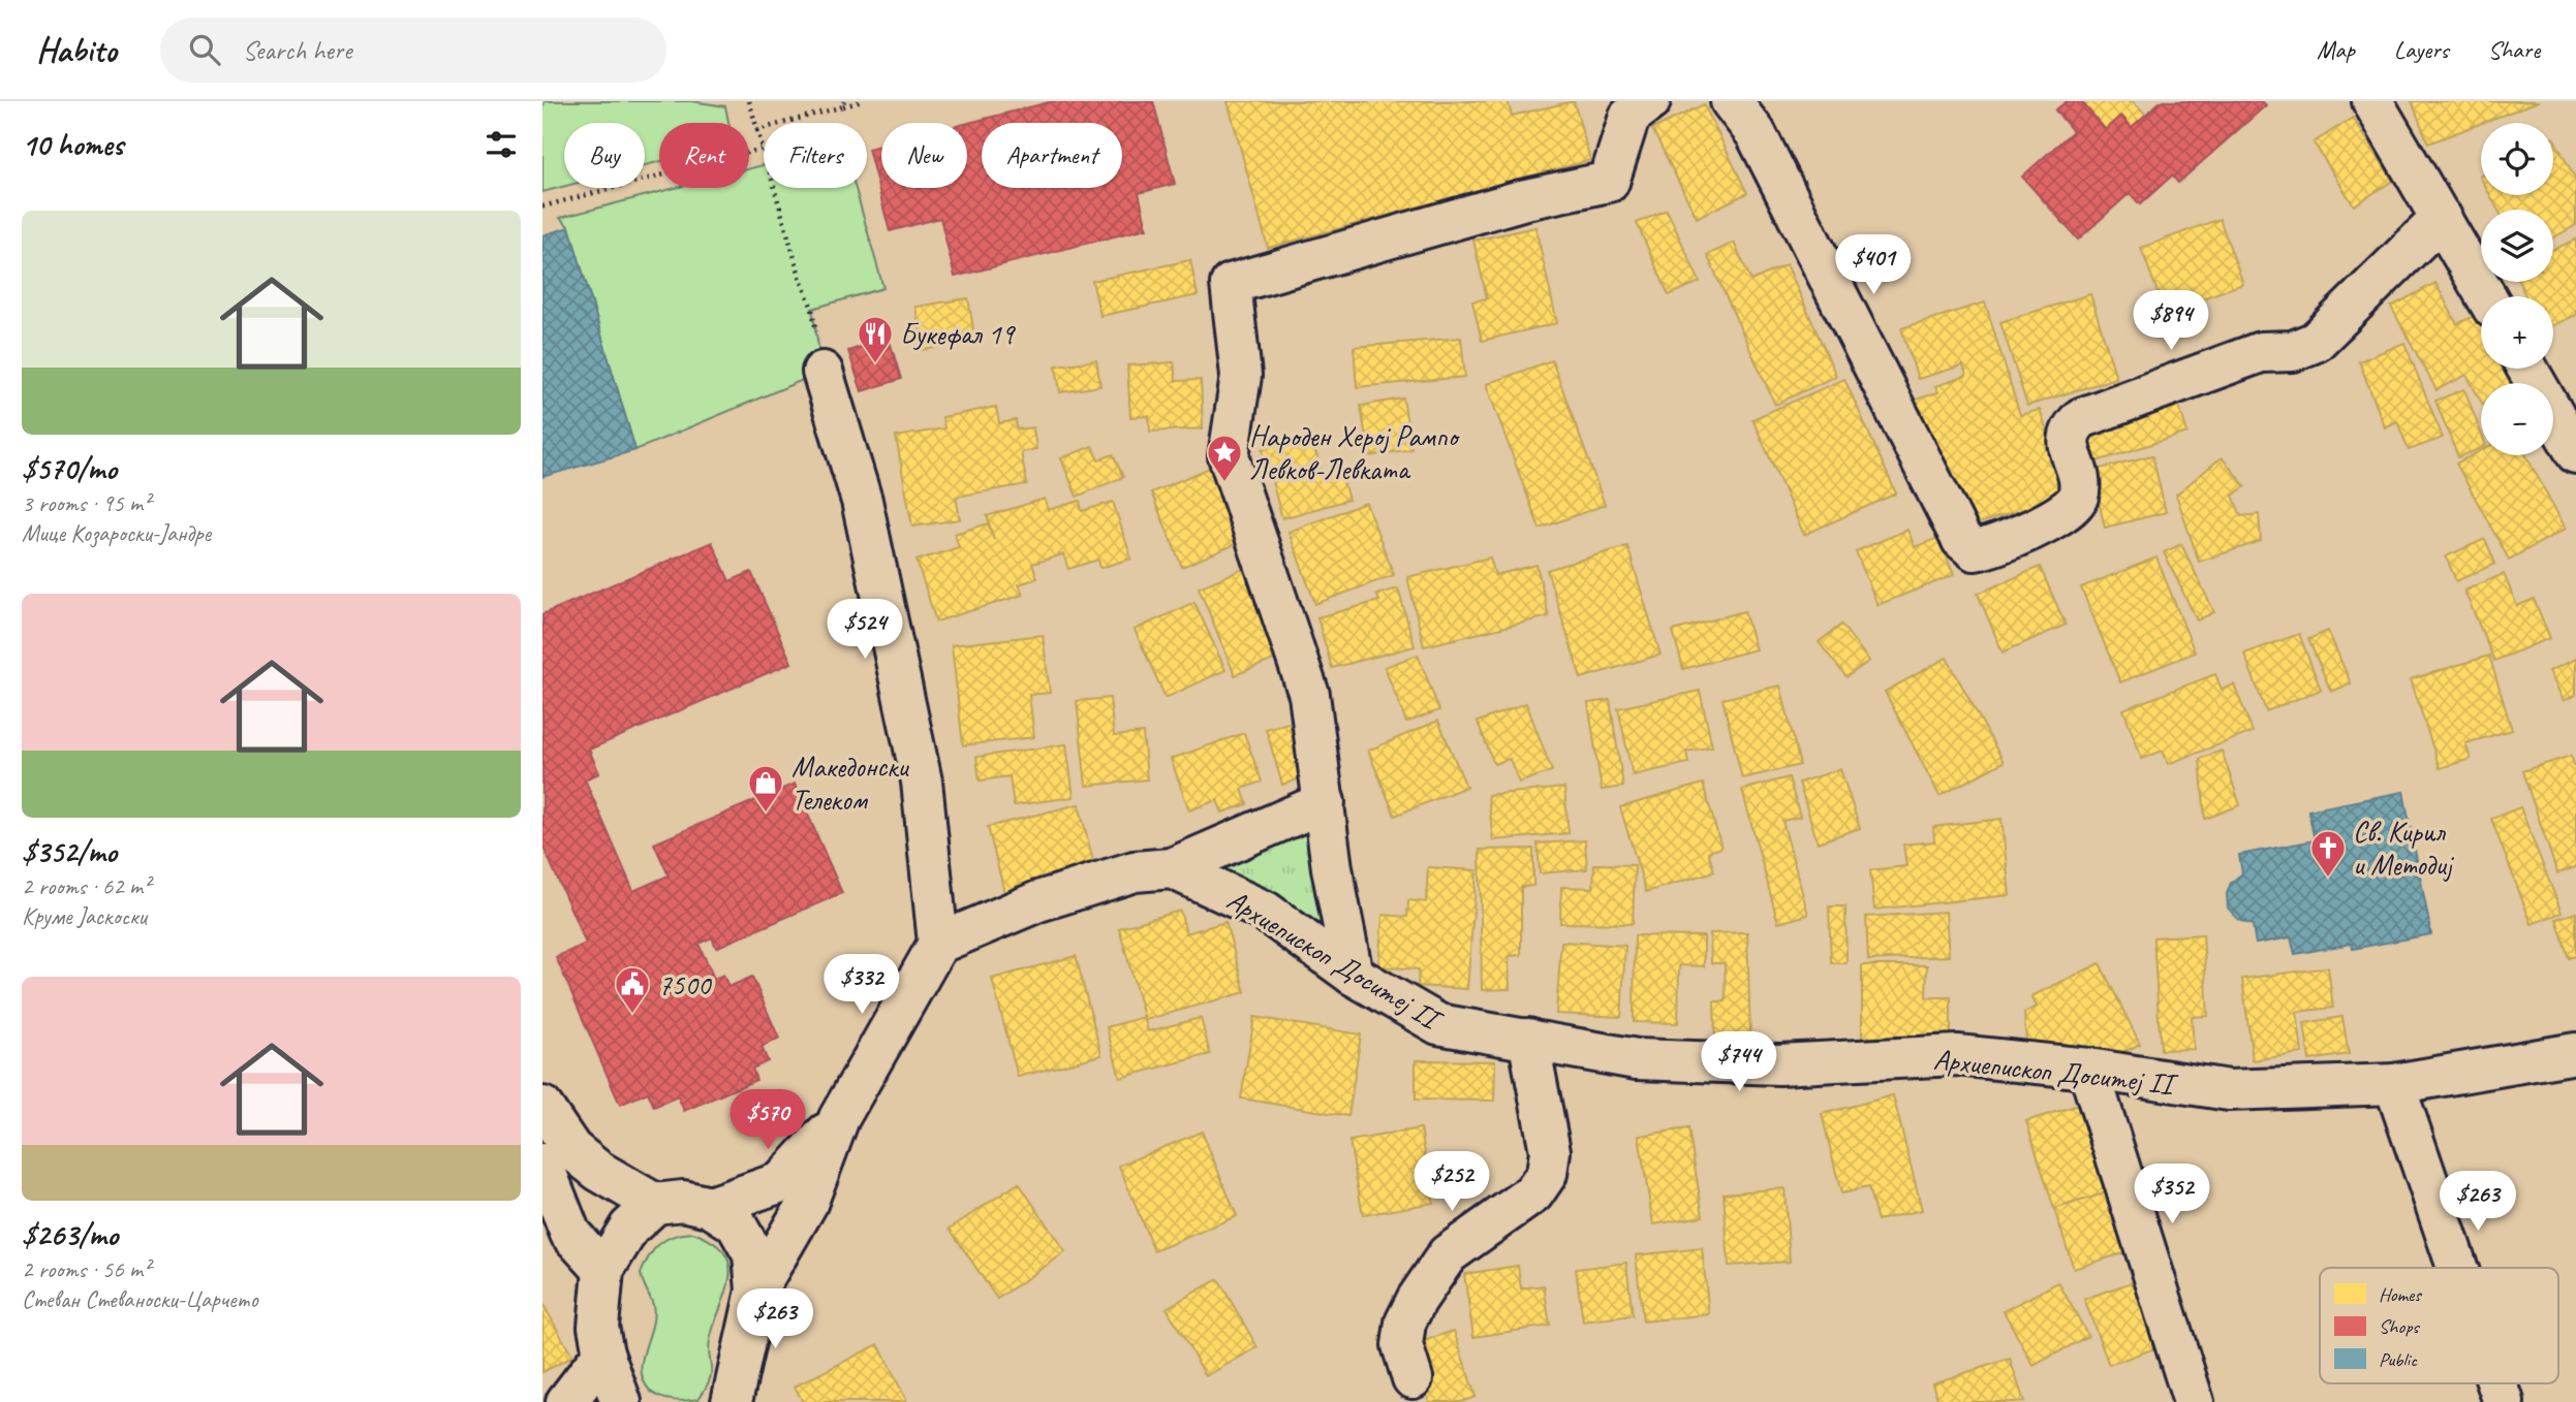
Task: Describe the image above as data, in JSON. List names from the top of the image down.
{
  "streets": {
    "street": ["Архиепископ Доситеј II"]
  },
  "places": {
    "restaurant": ["Букефал 19"],
    "place": ["Народен Херој Рампо Левков-Левката"],
    "shop": ["Македонски Телеком"],
    "church": ["Св. Кирил и Методиј"],
    "public building": ["7500"]
  },
  "legend": ["Homes", "Shops", "Public"],
  "page": {
    "header": "Habito",
    "search": "Search here",
    "nav": ["Map", "Layers", "Share"],
    "heading": "10 homes",
    "map_buttons": ["+", "−"],
    "chip": [
      "Buy",
      "Rent",
      "Filters",
      "New",
      "Apartment"
    ],
    "list": [
      {
        "name": "$570/mo",
        "note": "3 rooms · 95 m² · Мице Козароски-Јандре"
      },
      {
        "name": "$352/mo",
        "note": "2 rooms · 62 m² · Круме Јаскоски"
      },
      {
        "name": "$263/mo",
        "note": "2 rooms · 56 m² · Стеван Стеваноски-Царчето"
      }
    ],
    "price": [
      "$401",
      "$894",
      "$524",
      "$332",
      "$744",
      "$570",
      "$252",
      "$352",
      "$263",
      "$263"
    ]
  }
}
